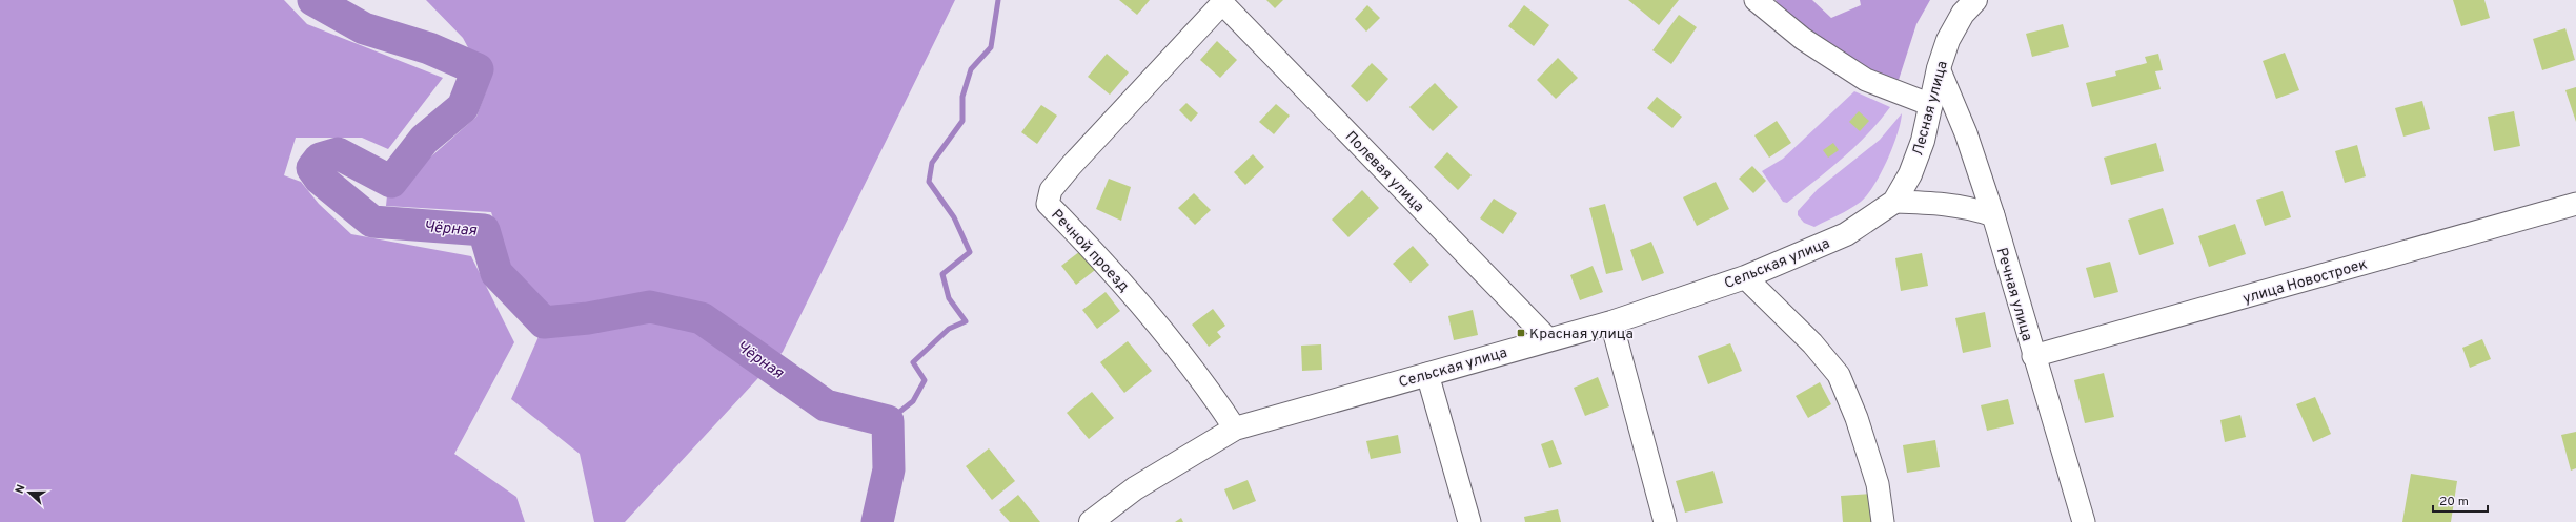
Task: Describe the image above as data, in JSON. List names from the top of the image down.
{
  "streets": {
    "main road": ["Лесная улица", "Сельская улица"],
    "street": [
      "Полевая улица",
      "Речной проезд",
      "улица Новостроек",
      "Речная улица"
    ]
  },
  "crossings": [
    ["Лесная улица", "Сельская улица"],
    ["Лесная улица", "Речная улица"],
    ["Полевая улица", "Речной проезд"],
    ["Полевая улица", "Сельская улица"],
    ["Речной проезд", "Сельская улица"],
    ["улица Новостроек", "Речная улица"]
  ],
  "water": ["Чёрная"],
  "places": {
    "transit": ["Красная улица"]
  },
  "scale_bar": "20 m",
  "north": "left"
}
